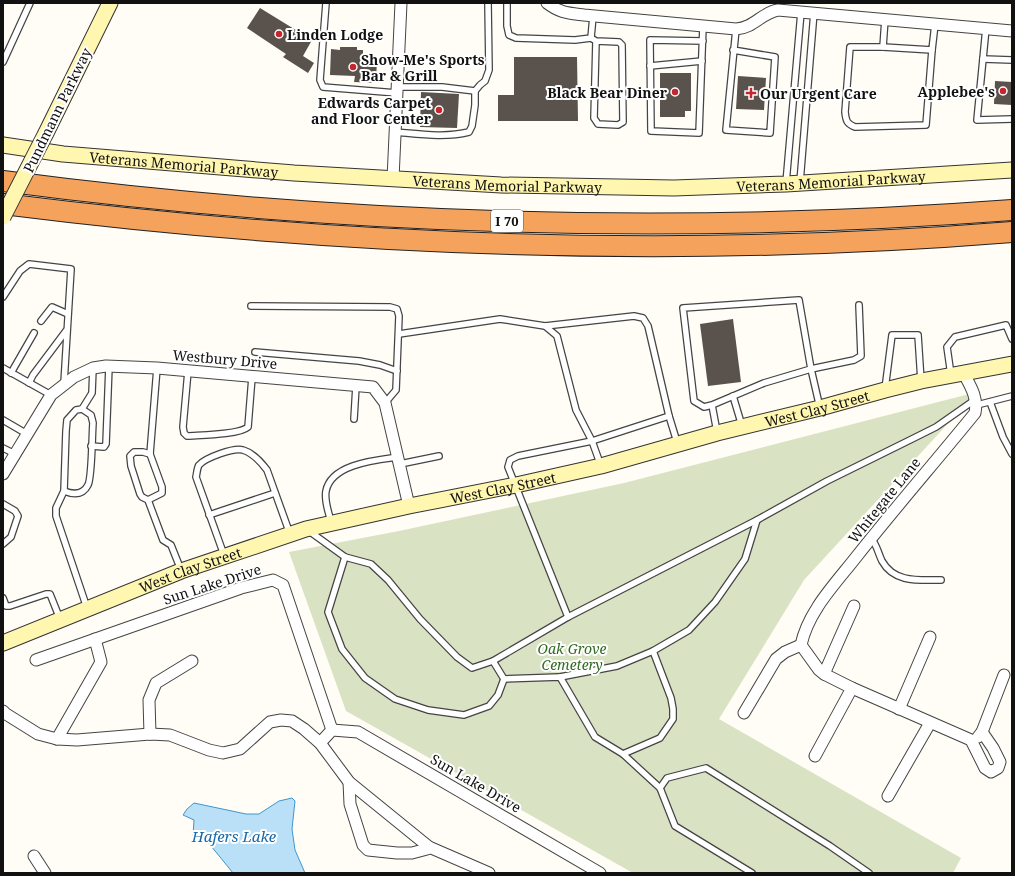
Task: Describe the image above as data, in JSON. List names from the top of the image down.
{
  "streets": {
    "highway": ["I 70"],
    "street": [
      "Pundmann Parkway",
      "Veterans Memorial Parkway",
      "Westbury Drive",
      "West Clay Street",
      "Whitegate Lane",
      "Sun Lake Drive"
    ]
  },
  "crossings": [
    ["Westbury Drive", "West Clay Street"]
  ],
  "water": ["Hafers Lake"],
  "parks": ["Oak Grove Cemetery"],
  "places": {
    "other": [
      "Linden Lodge",
      "Show-Me's Sports Bar & Grill",
      "Applebee's",
      "Black Bear Diner",
      "Edwards Carpet and Floor Center"
    ],
    "health": ["Our Urgent Care"]
  }
}
